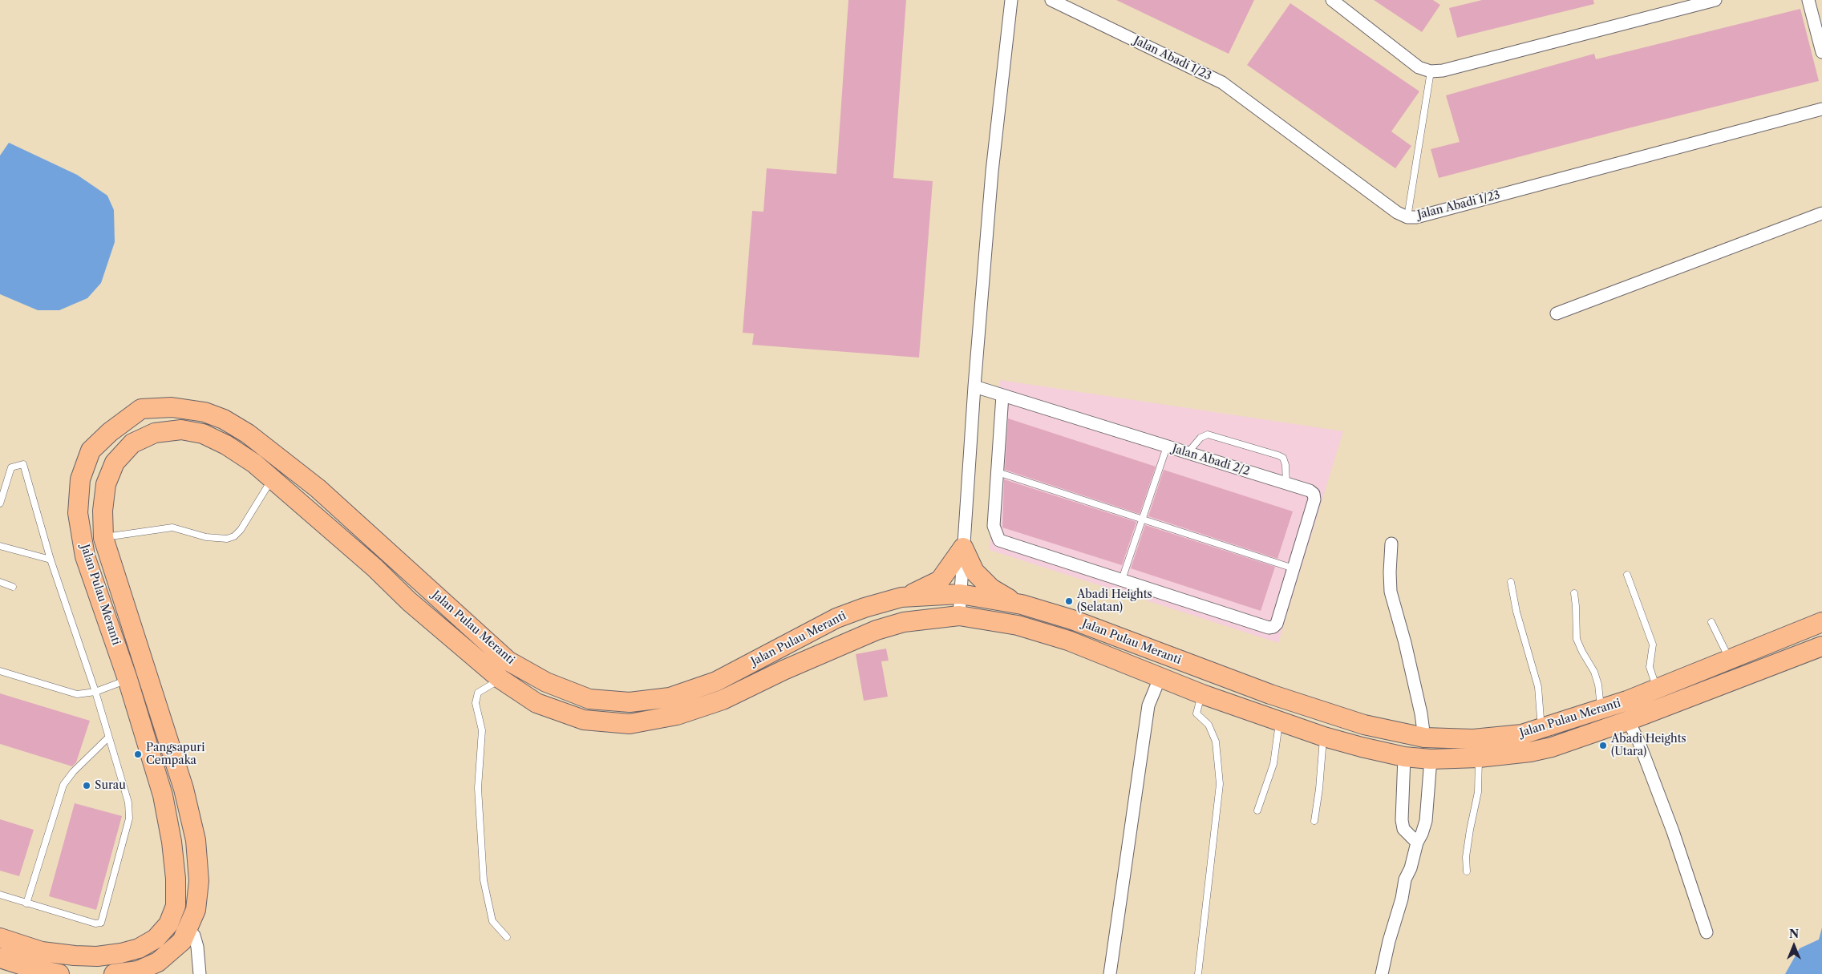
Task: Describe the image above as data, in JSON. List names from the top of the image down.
{
  "streets": {
    "main road": ["Jalan Pulau Meranti"],
    "street": ["Jalan Abadi 1/23", "Jalan Abadi 2/2"]
  },
  "places": [
    "Abadi Heights (Selatan)",
    "Abadi Heights (Utara)",
    "Pangsapuri Cempaka",
    "Surau"
  ],
  "north": "top"
}
